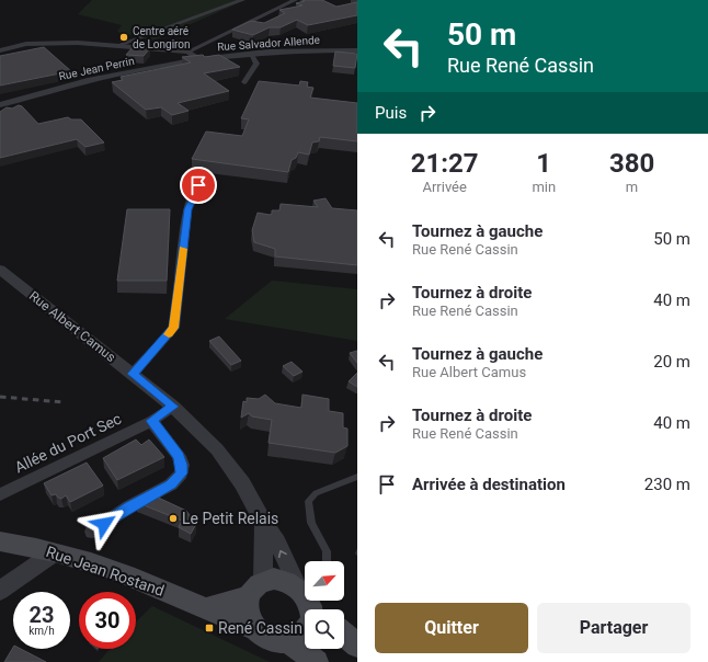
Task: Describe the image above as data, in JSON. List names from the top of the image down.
{
  "streets": {
    "main road": ["Rue Jean Rostand"],
    "street": [
      "Rue Salvador Allende",
      "Rue Jean Perrin",
      "Rue Albert Camus",
      "Allée du Port Sec"
    ]
  },
  "crossings": [
    ["Rue Salvador Allende", "Rue Jean Perrin"],
    ["Rue Albert Camus", "Allée du Port Sec"]
  ],
  "places": {
    "other": ["Centre aéré de Longiron", "Le Petit Relais"],
    "transit": ["René Cassin"]
  },
  "north": "top right",
  "page": {
    "turn": ["50 m", "Rue René Cassin"],
    "then": "Puis",
    "eta": [
      "21:27",
      "Arrivée",
      "1",
      "min",
      "380",
      "m"
    ],
    "list": [
      {
        "name": "Tournez à gauche",
        "note": "Rue René Cassin",
        "value": "50 m"
      },
      {
        "name": "Tournez à droite",
        "note": "Rue René Cassin",
        "value": "40 m"
      },
      {
        "name": "Tournez à gauche",
        "note": "Rue Albert Camus",
        "value": "20 m"
      },
      {
        "name": "Tournez à droite",
        "note": "Rue René Cassin",
        "value": "40 m"
      },
      {
        "name": "Arrivée à destination",
        "value": "230 m"
      }
    ],
    "speed": "23 km/h",
    "limit": "30",
    "buttons": ["Quitter", "Partager"]
  }
}
